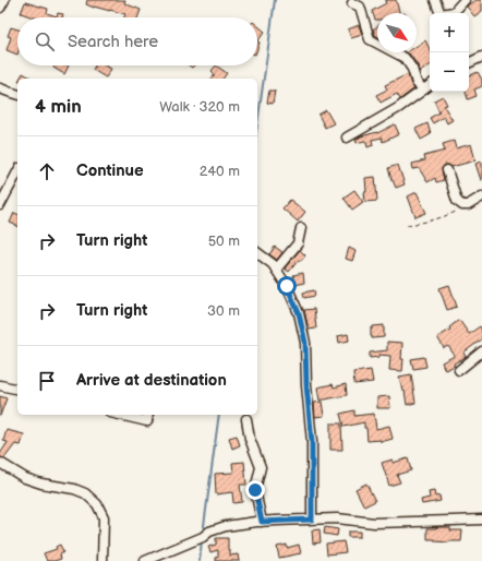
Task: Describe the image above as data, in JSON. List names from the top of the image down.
{
  "north": "bottom right",
  "page": {
    "map_buttons": ["+", "−"],
    "search": "Search here",
    "heading": ["4 min", "Walk · 320 m"],
    "list": [
      ["Continue", "240 m"],
      ["Turn right", "50 m"],
      ["Turn right", "30 m"],
      "Arrive at destination"
    ]
  }
}
